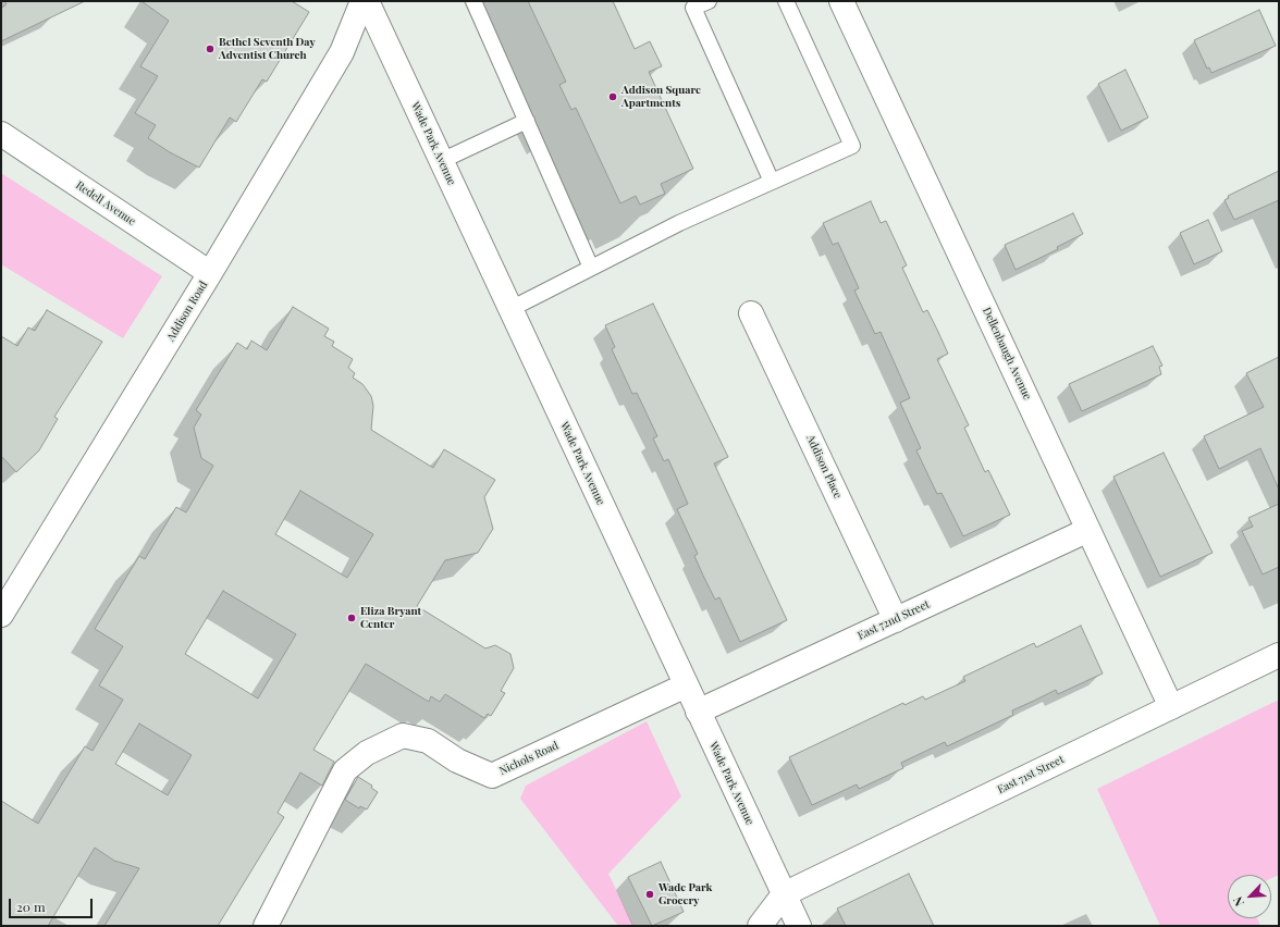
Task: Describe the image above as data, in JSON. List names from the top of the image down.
{
  "streets": {
    "street": [
      "Wade Park Avenue",
      "Redell Avenue",
      "Addison Road",
      "Dellenbaugh Avenue",
      "Addison Place",
      "East 72nd Street",
      "Nichols Road",
      "East 71st Street"
    ]
  },
  "crossings": [
    ["Wade Park Avenue", "East 72nd Street"],
    ["Wade Park Avenue", "Nichols Road"],
    ["Wade Park Avenue", "East 71st Street"],
    ["Redell Avenue", "Addison Road"],
    ["Dellenbaugh Avenue", "East 72nd Street"],
    ["Dellenbaugh Avenue", "East 71st Street"],
    ["Addison Place", "East 72nd Street"]
  ],
  "places": [
    "Bethel Seventh Day Adventist Church",
    "Addison Square Apartments",
    "Eliza Bryant Center",
    "Wade Park Grocery"
  ],
  "scale_bar": "20 m",
  "north": "bottom left"
}
